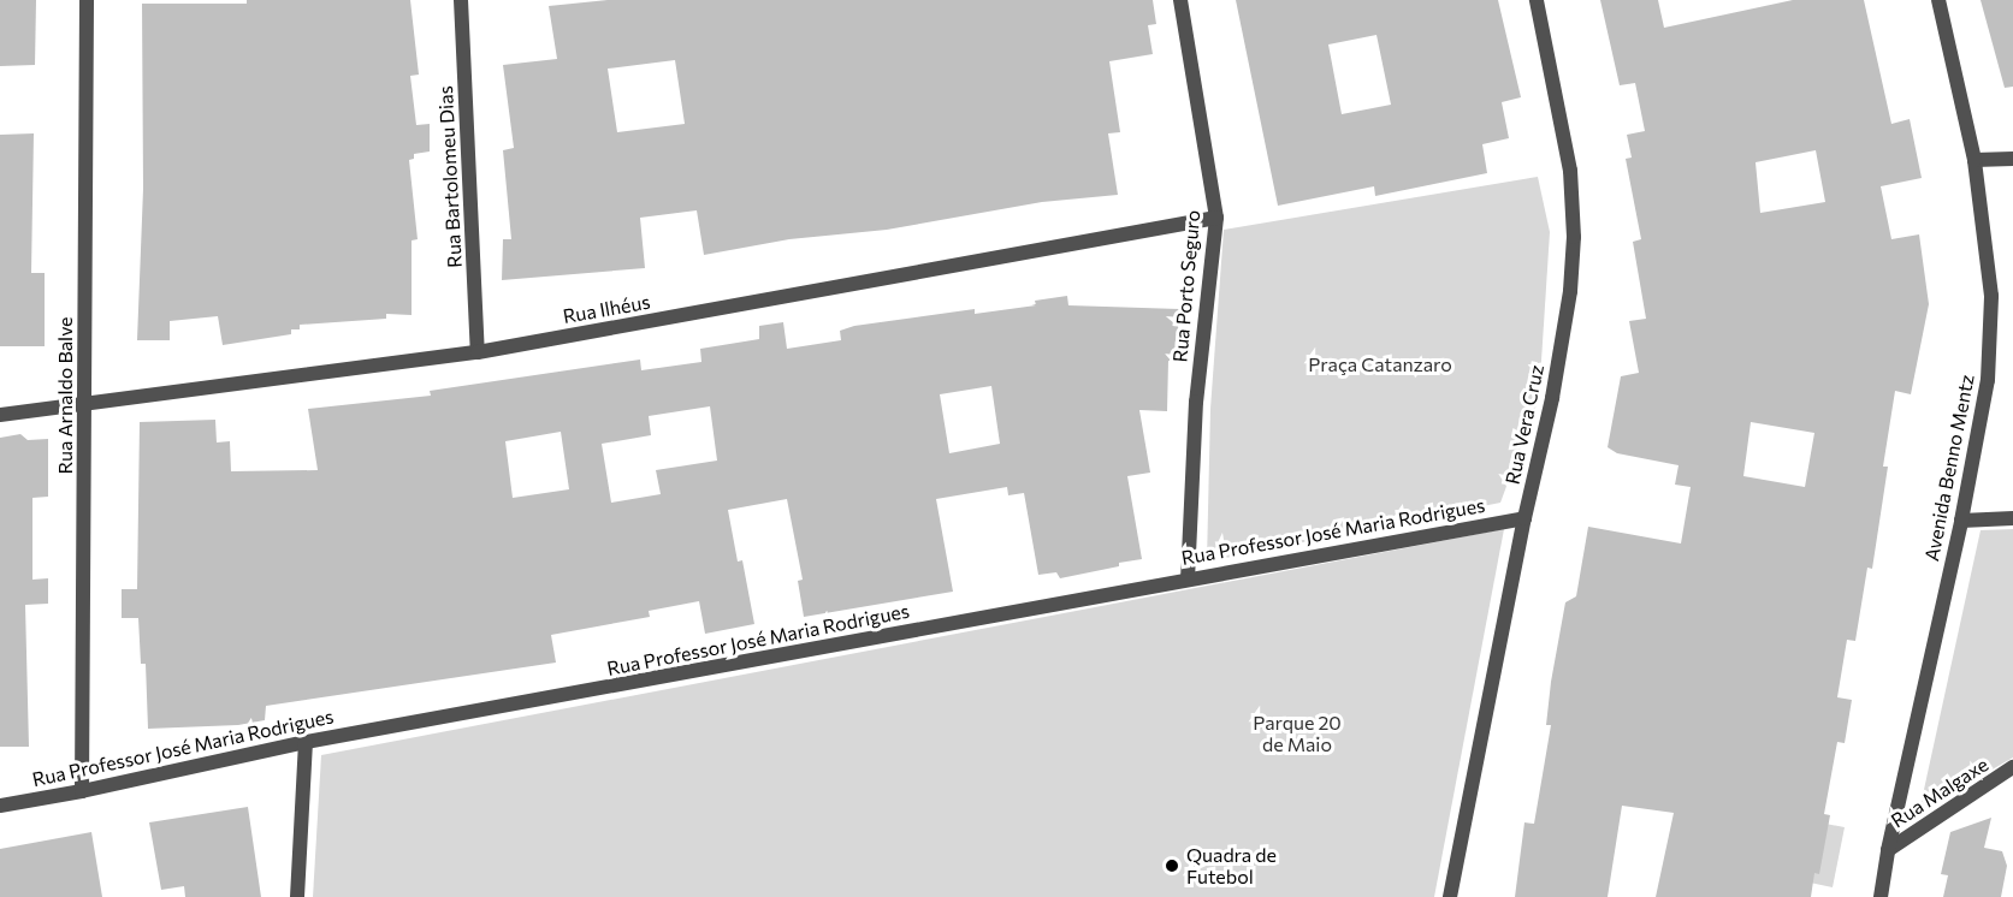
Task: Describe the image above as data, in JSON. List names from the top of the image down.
{
  "streets": {
    "street": [
      "Rua Bartolomeu Dias",
      "Rua Porto Seguro",
      "Rua Ilhéus",
      "Rua Arnaldo Balve",
      "Rua Vera Cruz",
      "Avenida Benno Mentz",
      "Rua Professor José Maria Rodrigues",
      "Rua Malgaxe"
    ]
  },
  "crossings": [
    ["Rua Bartolomeu Dias", "Rua Ilhéus"],
    ["Rua Porto Seguro", "Rua Ilhéus"],
    ["Rua Porto Seguro", "Rua Professor José Maria Rodrigues"],
    ["Rua Ilhéus", "Rua Arnaldo Balve"],
    ["Rua Arnaldo Balve", "Rua Professor José Maria Rodrigues"],
    ["Rua Vera Cruz", "Rua Professor José Maria Rodrigues"],
    ["Avenida Benno Mentz", "Rua Malgaxe"]
  ],
  "parks": ["Praça Catanzaro", "Parque 20 de Maio"],
  "places": ["Quadra de Futebol"]
}
